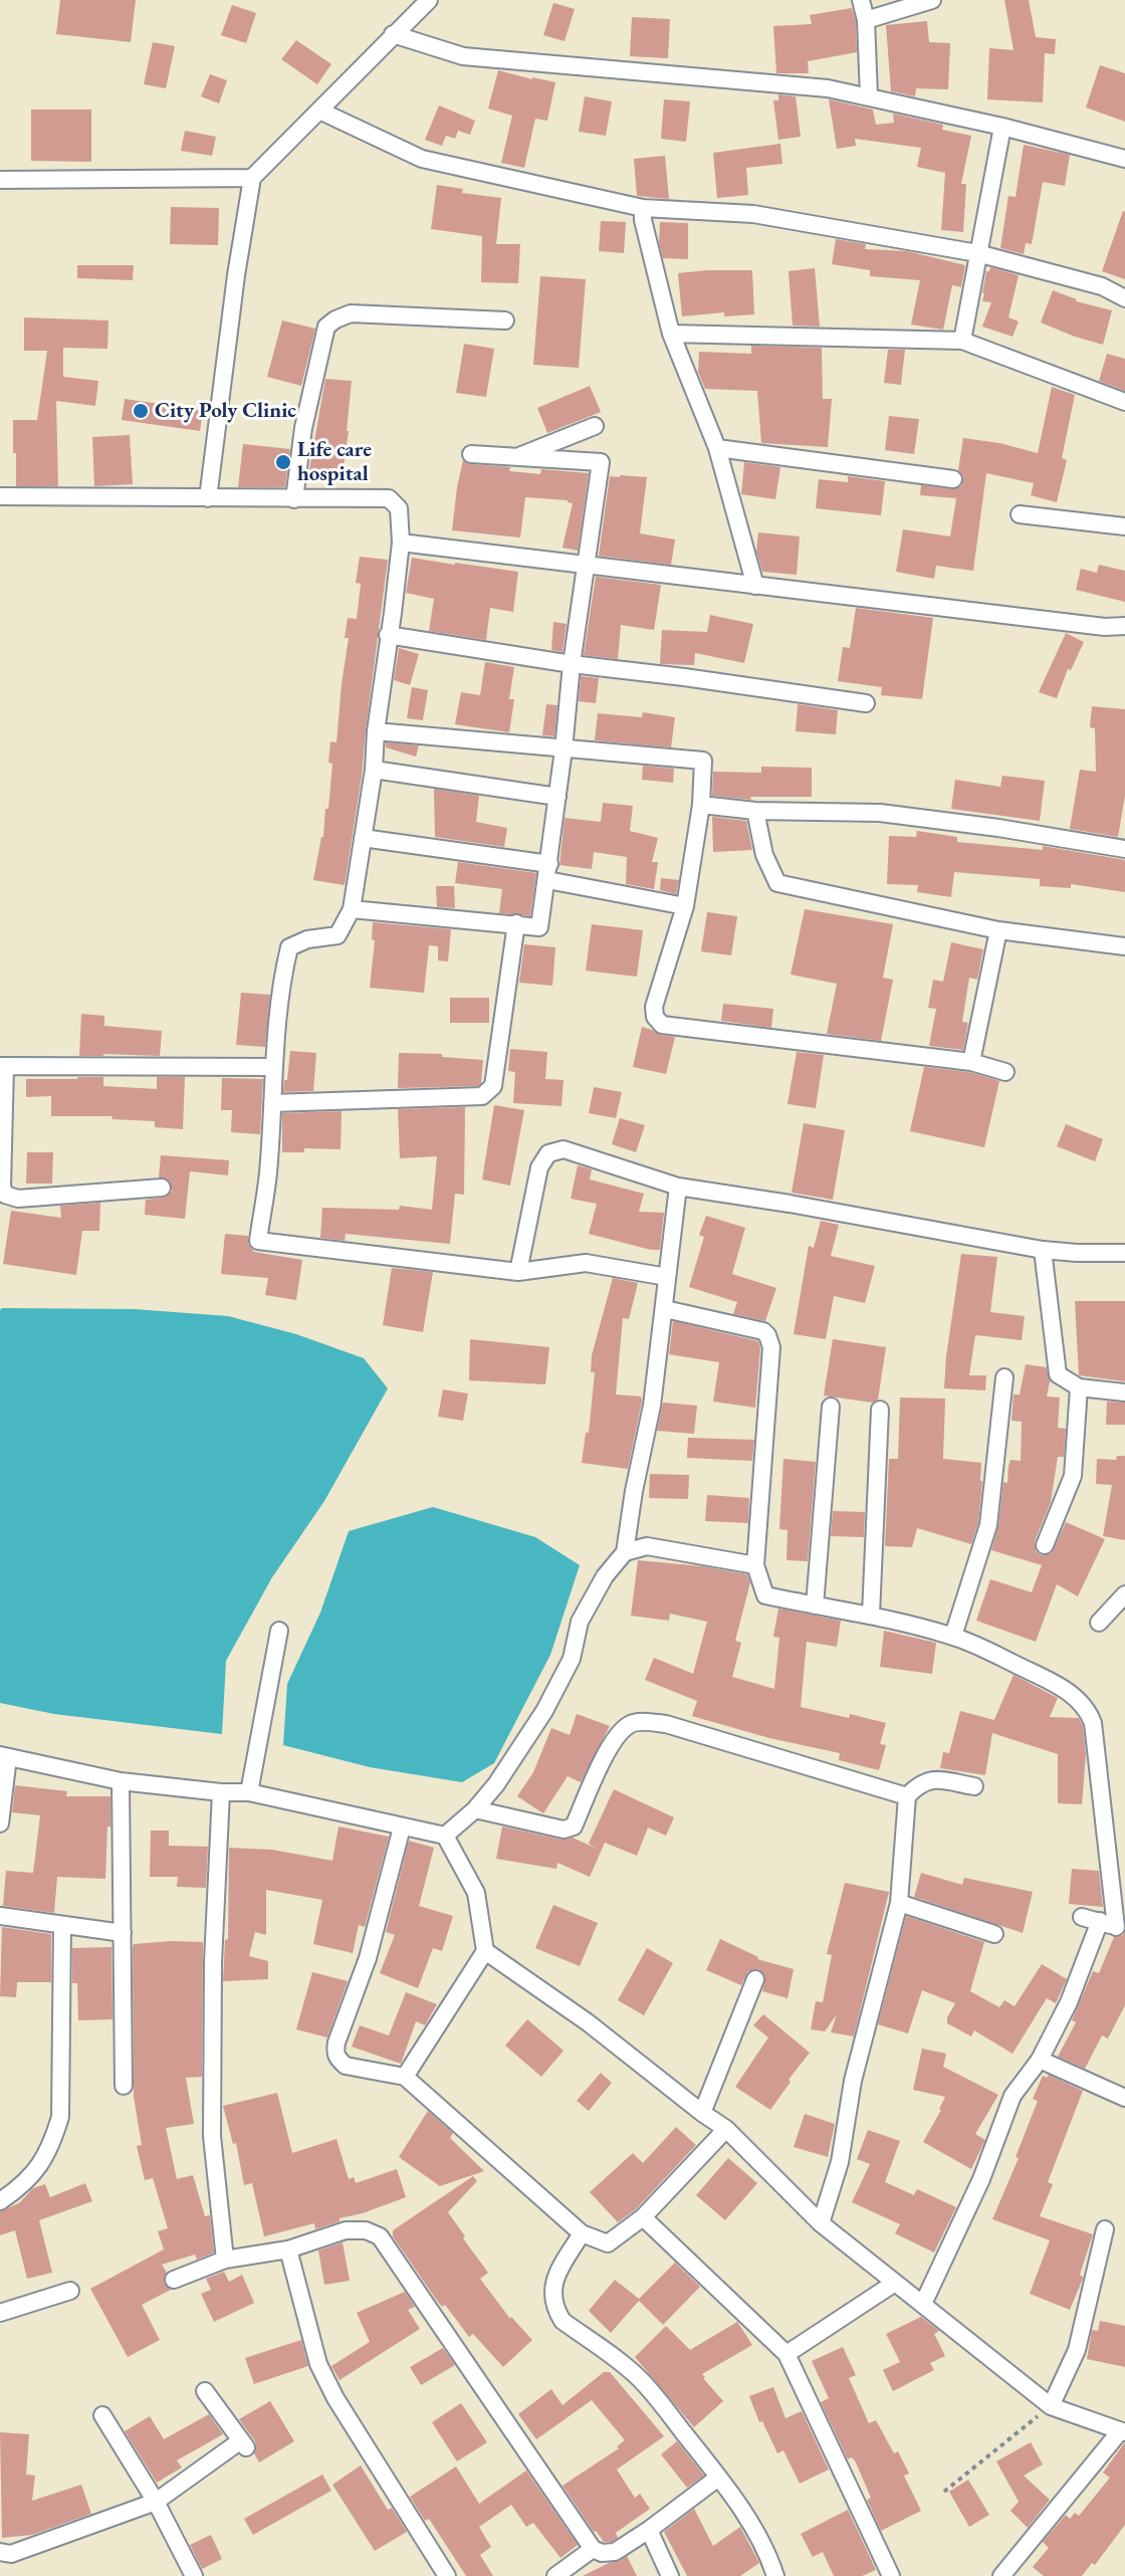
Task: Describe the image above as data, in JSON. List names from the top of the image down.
{
  "places": ["City Poly Clinic", "Life care hospital"]
}
